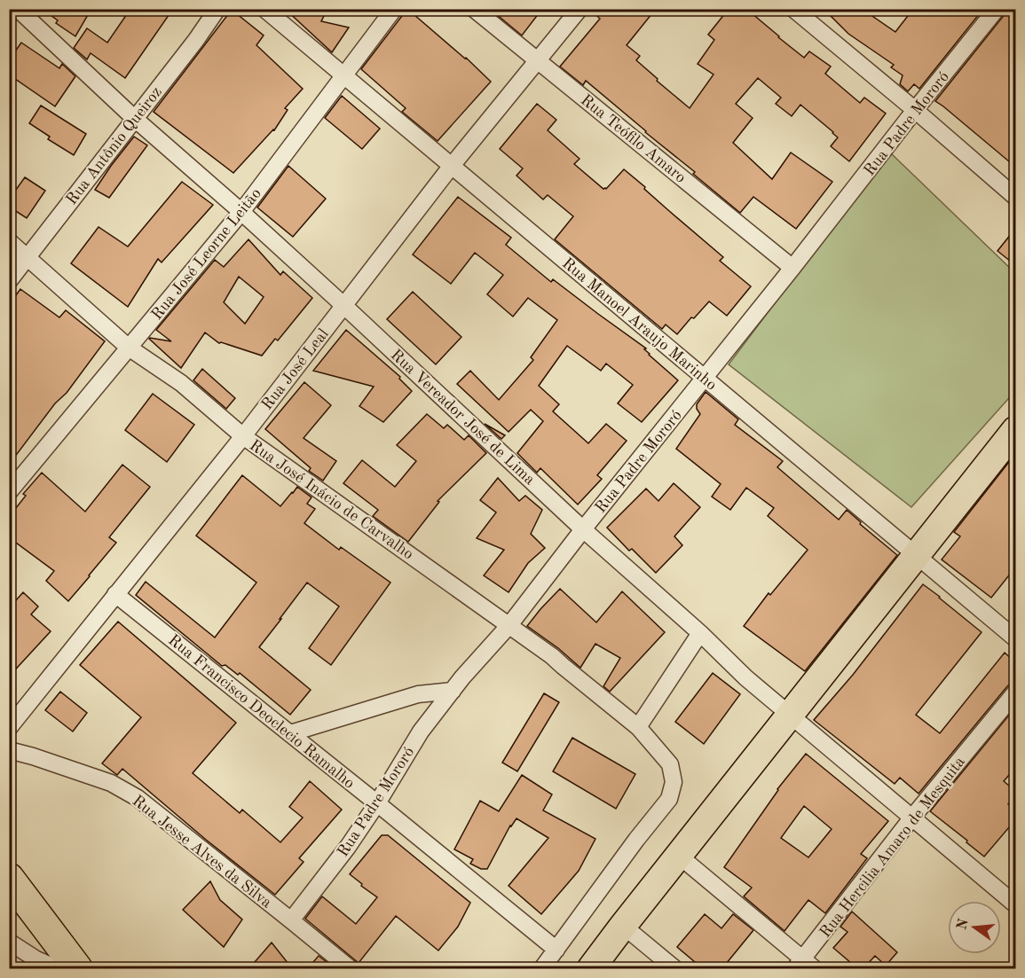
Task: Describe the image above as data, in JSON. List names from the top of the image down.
{
  "streets": {
    "street": [
      "Rua Padre Mororó",
      "Rua Teófilo Amaro",
      "Rua Antônio Queiroz",
      "Rua José Leorne Leitão",
      "Rua Manoel Araujo Marinho",
      "Rua José Leal",
      "Rua Vereador José de Lima",
      "Rua José Inácio de Carvalho",
      "Rua Francisco Deoclecio Ramalho",
      "Rua Hercilia Amaro de Mesquita",
      "Rua Jesse Alves da Silva"
    ]
  },
  "crossings": [
    ["Rua Padre Mororó", "Rua Teófilo Amaro"],
    ["Rua Padre Mororó", "Rua Manoel Araujo Marinho"],
    ["Rua Padre Mororó", "Rua Vereador José de Lima"],
    ["Rua Padre Mororó", "Rua José Inácio de Carvalho"],
    ["Rua Padre Mororó", "Rua Francisco Deoclecio Ramalho"],
    ["Rua Padre Mororó", "Rua Jesse Alves da Silva"],
    ["Rua Teófilo Amaro", "Rua José Leal"],
    ["Rua Antônio Queiroz", "Rua Vereador José de Lima"],
    ["Rua Antônio Queiroz", "Rua José Inácio de Carvalho"],
    ["Rua José Leorne Leitão", "Rua Manoel Araujo Marinho"],
    ["Rua José Leorne Leitão", "Rua Vereador José de Lima"],
    ["Rua José Leorne Leitão", "Rua José Inácio de Carvalho"],
    ["Rua Manoel Araujo Marinho", "Rua José Leal"],
    ["Rua José Leal", "Rua Vereador José de Lima"],
    ["Rua José Leal", "Rua José Inácio de Carvalho"],
    ["Rua José Leal", "Rua Francisco Deoclecio Ramalho"],
    ["Rua Vereador José de Lima", "Rua Hercilia Amaro de Mesquita"],
    ["Rua José Inácio de Carvalho", "Rua Francisco Deoclecio Ramalho"]
  ],
  "north": "left"
}
